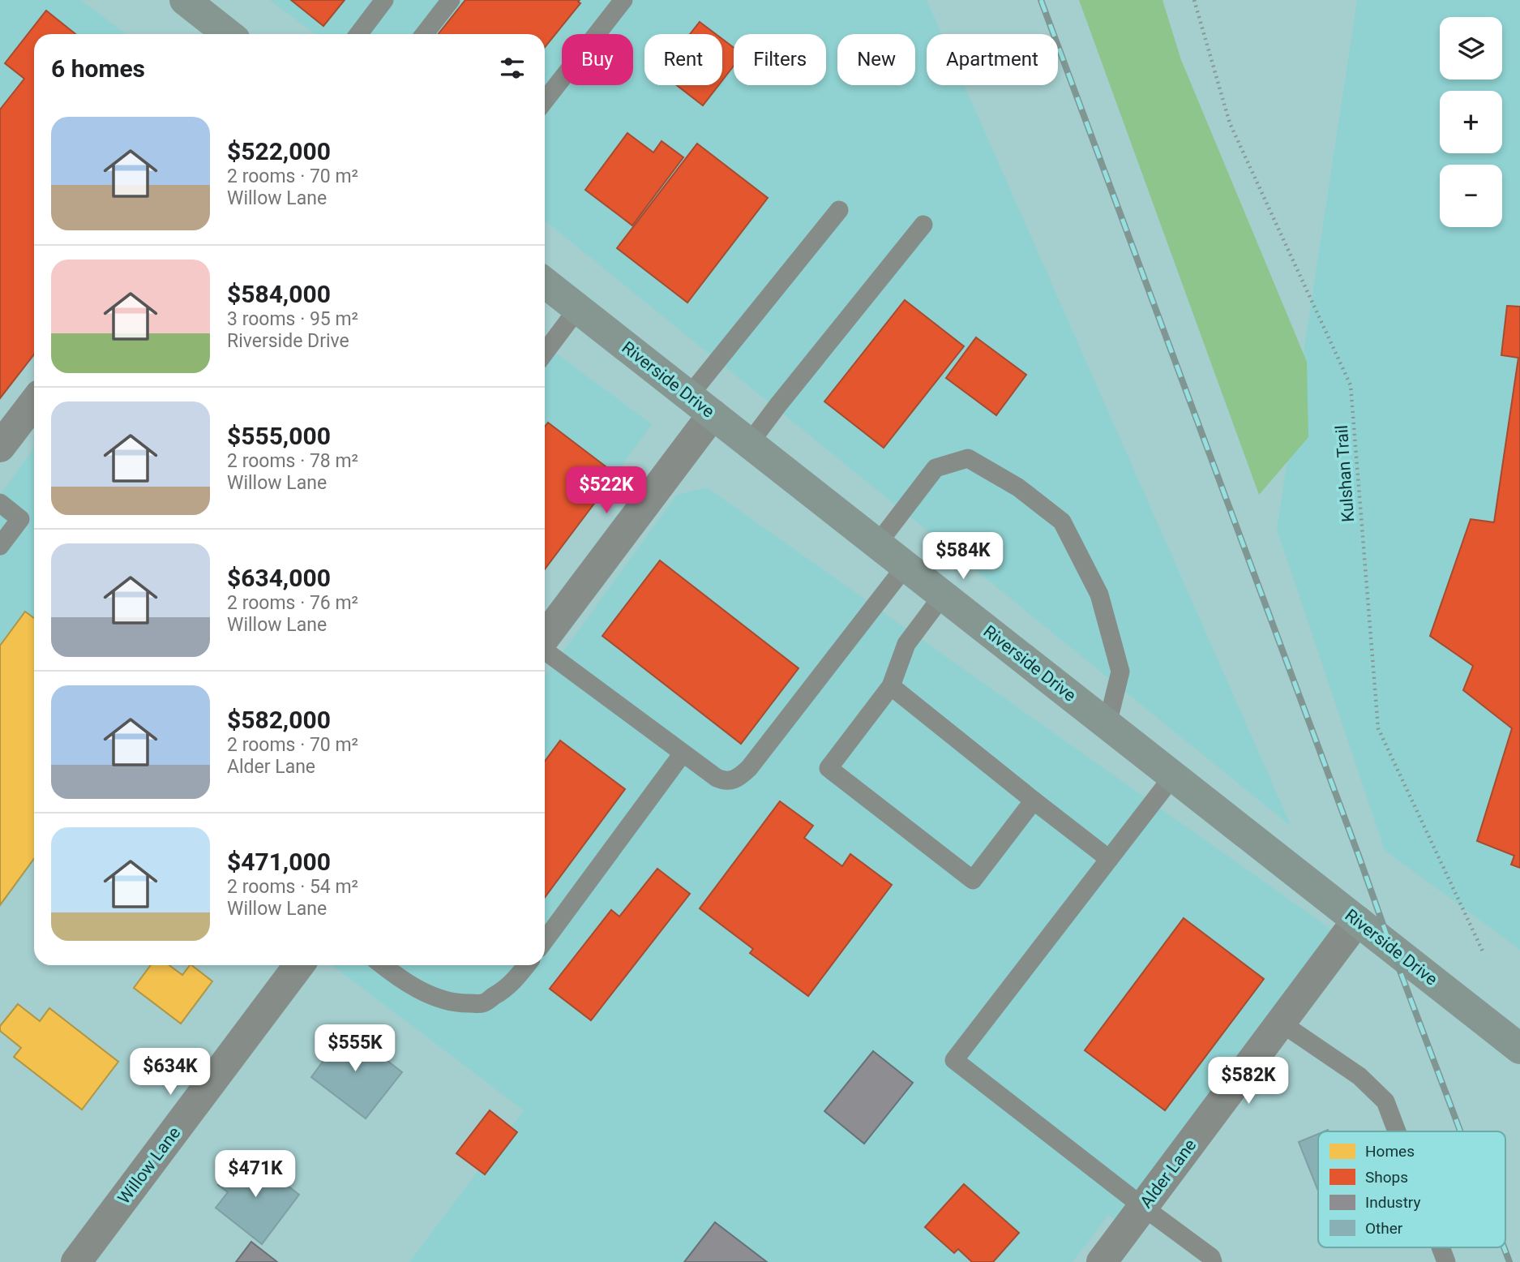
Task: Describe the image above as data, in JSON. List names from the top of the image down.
{
  "streets": {
    "main road": ["Riverside Drive"],
    "street": ["Willow Lane", "Alder Lane"],
    "path": ["Kulshan Trail"]
  },
  "crossings": [
    ["Riverside Drive", "Alder Lane"]
  ],
  "legend": [
    "Homes",
    "Shops",
    "Industry",
    "Other"
  ],
  "page": {
    "map_buttons": ["+", "−"],
    "chip": [
      "Buy",
      "Rent",
      "Filters",
      "New",
      "Apartment"
    ],
    "heading": "6 homes",
    "list": [
      {
        "name": "$522,000",
        "note": "2 rooms · 70 m² · Willow Lane"
      },
      {
        "name": "$584,000",
        "note": "3 rooms · 95 m² · Riverside Drive"
      },
      {
        "name": "$555,000",
        "note": "2 rooms · 78 m² · Willow Lane"
      },
      {
        "name": "$634,000",
        "note": "2 rooms · 76 m² · Willow Lane"
      },
      {
        "name": "$582,000",
        "note": "2 rooms · 70 m² · Alder Lane"
      },
      {
        "name": "$471,000",
        "note": "2 rooms · 54 m² · Willow Lane"
      }
    ],
    "price": [
      "$522K",
      "$584K",
      "$555K",
      "$634K",
      "$582K",
      "$471K"
    ]
  }
}
